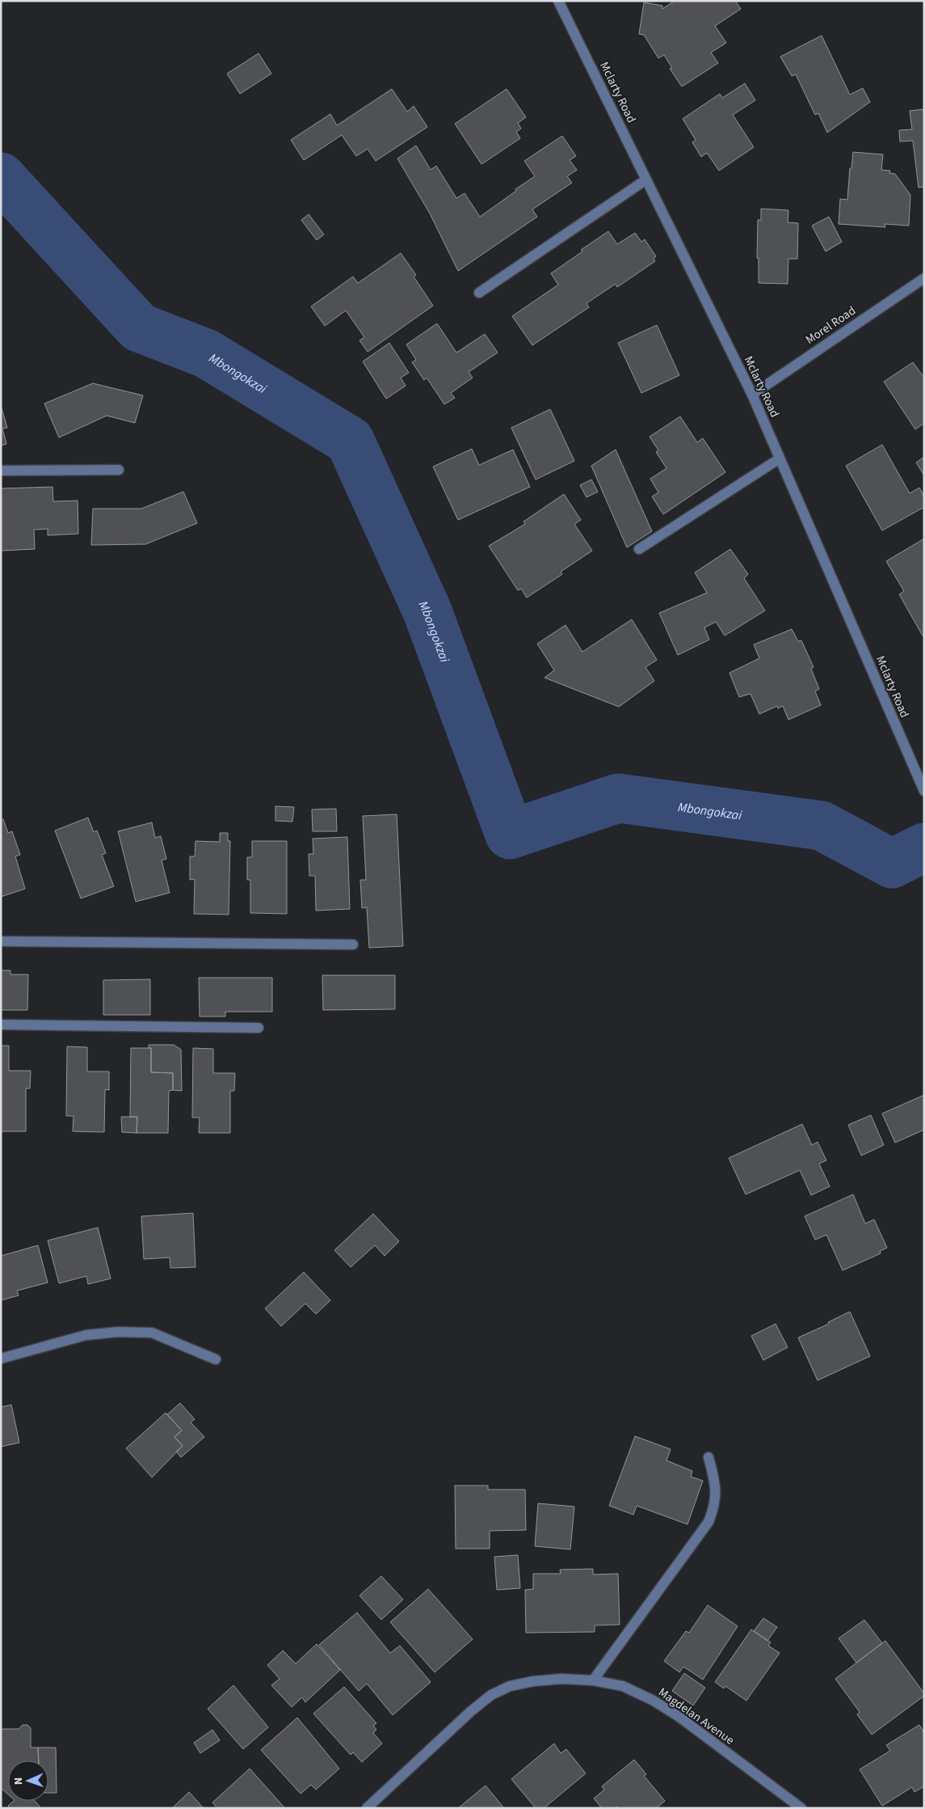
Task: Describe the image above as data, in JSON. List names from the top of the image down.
{
  "streets": {
    "street": ["Mclarty Road", "Morel Road", "Magdelan Avenue"]
  },
  "crossings": [
    ["Mclarty Road", "Morel Road"]
  ],
  "water": ["Mbongokzai"],
  "north": "left"
}
